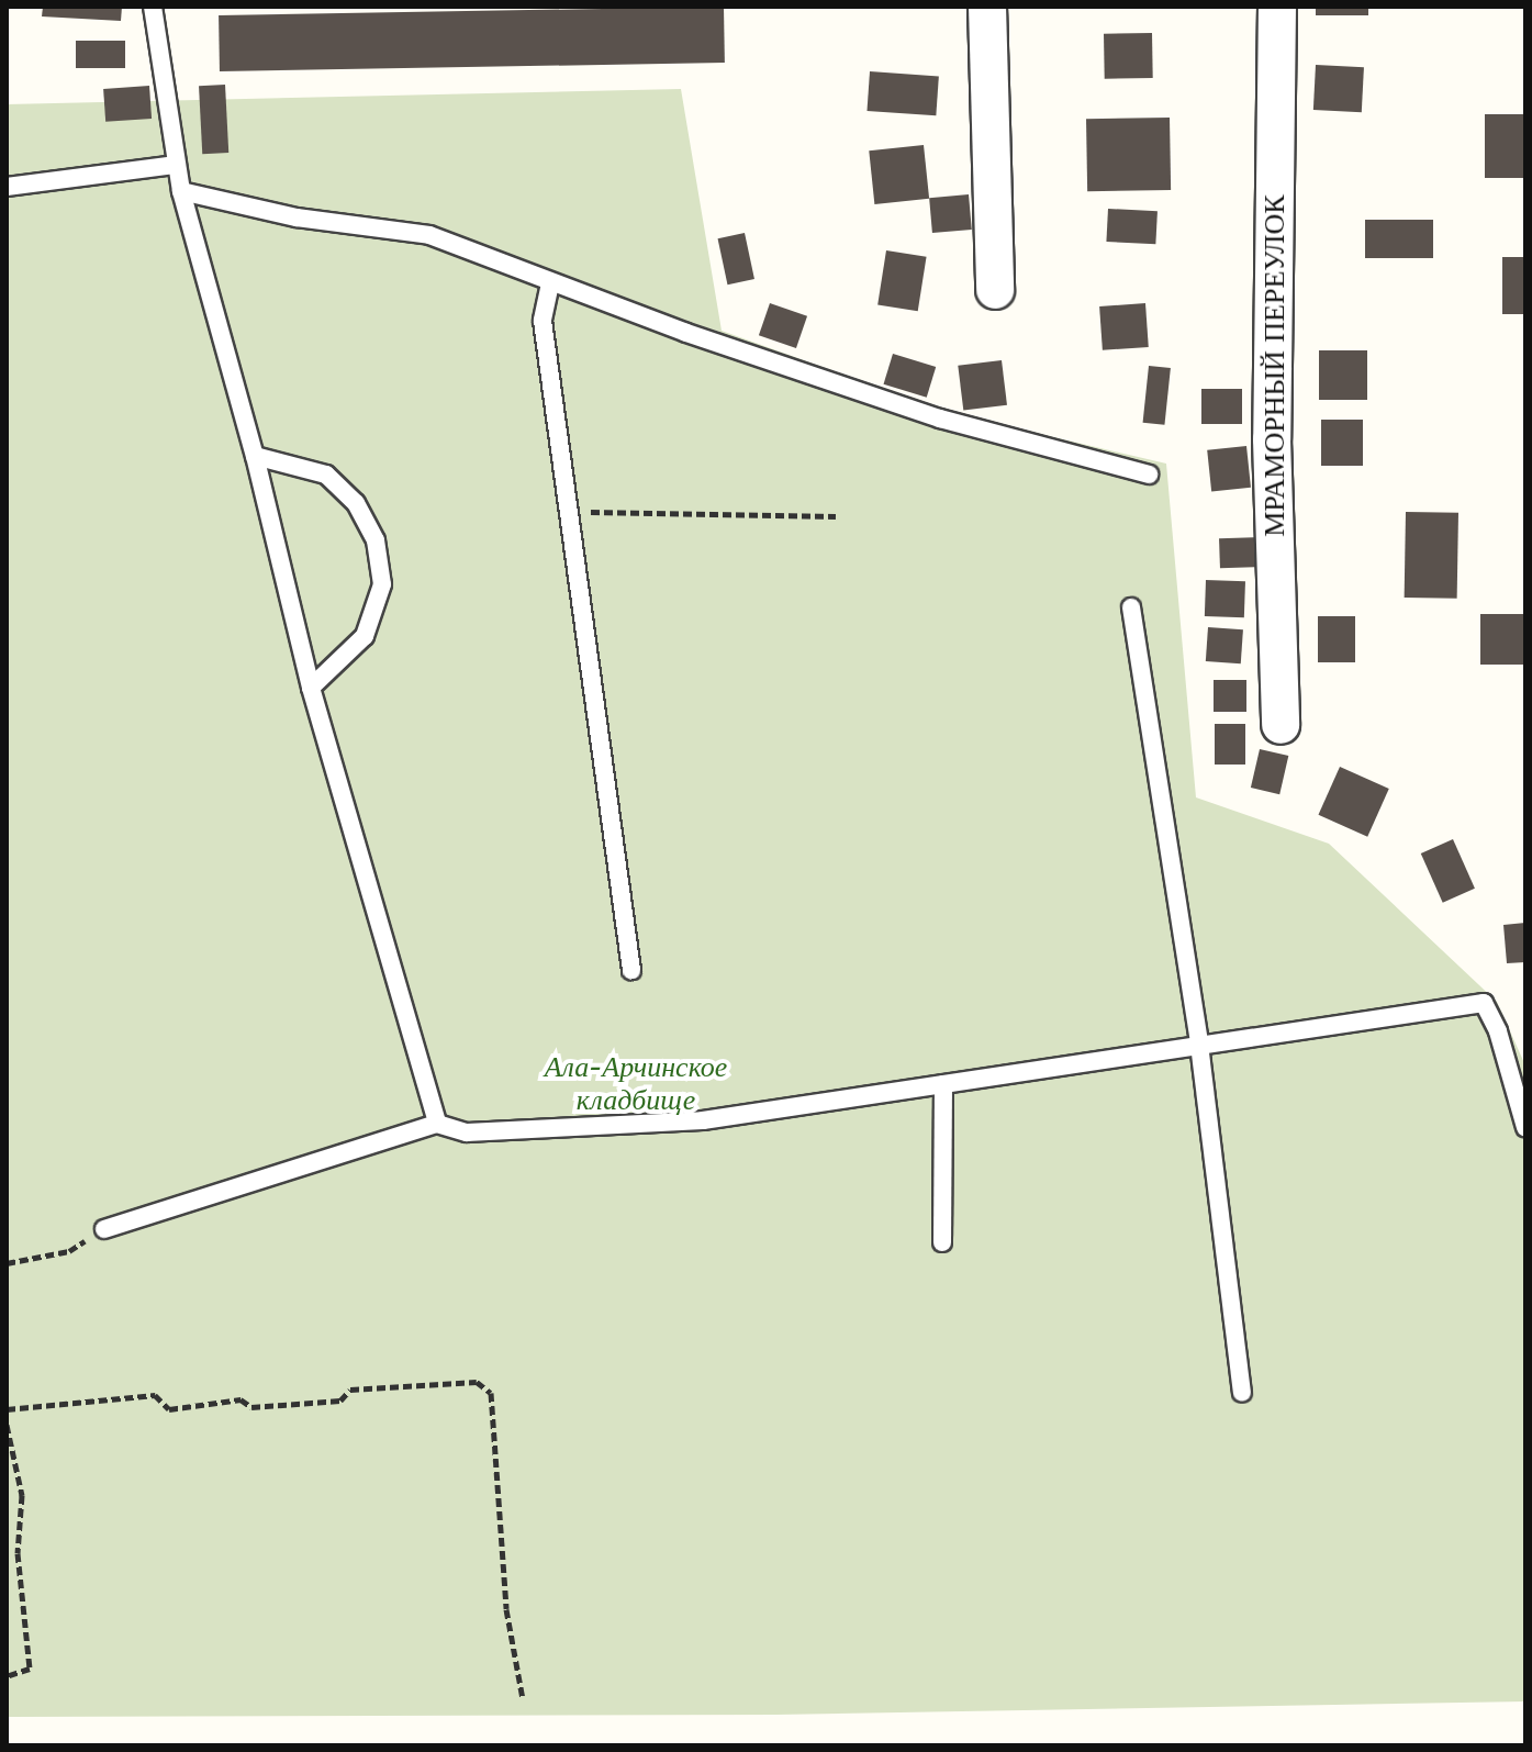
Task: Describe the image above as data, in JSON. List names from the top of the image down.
{
  "streets": {
    "street": ["МРАМОРНЫЙ ПЕРЕУЛОК"]
  },
  "parks": ["Ала-Арчинское кладбище"]
}
